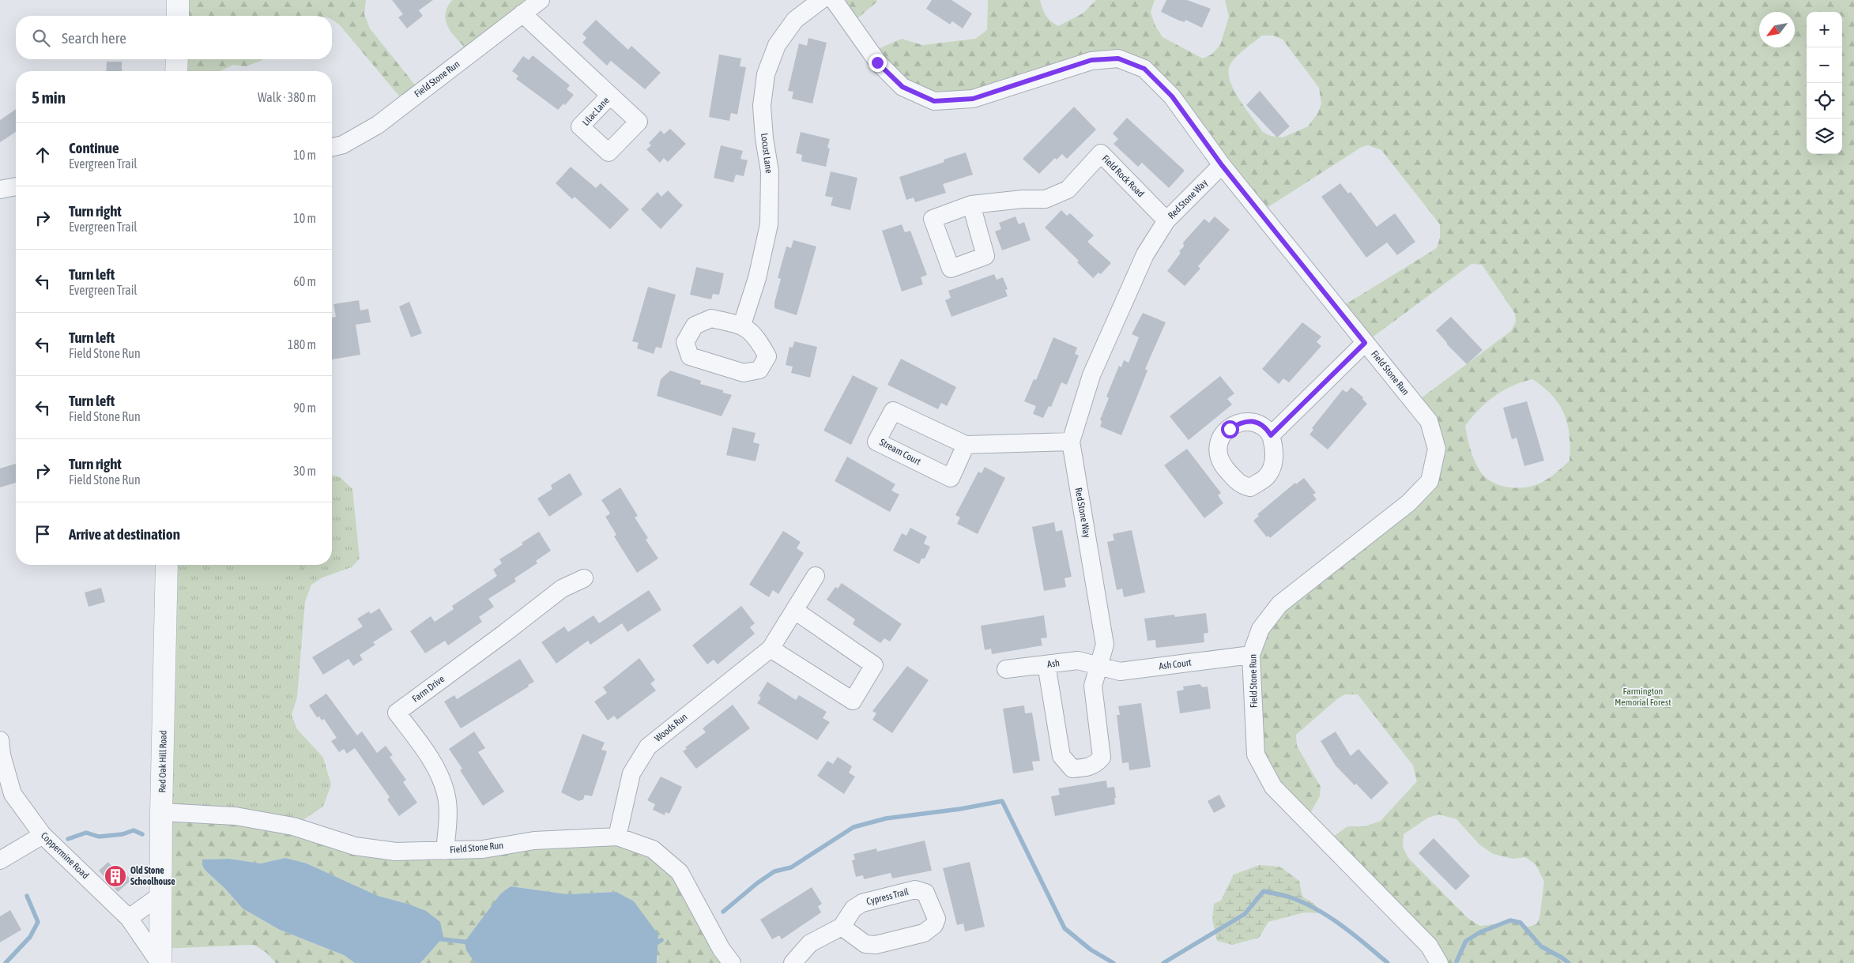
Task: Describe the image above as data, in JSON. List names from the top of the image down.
{
  "streets": {
    "street": [
      "Field Stone Run",
      "Lilac Lane",
      "Locust Lane",
      "Field Rock Road",
      "Red Stone Way",
      "Stream Court",
      "Ash",
      "Ash Court",
      "Farm Drive",
      "Woods Run",
      "Red Oak Hill Road",
      "Coppermine Road",
      "Cypress Trail"
    ]
  },
  "crossings": [
    ["Field Stone Run", "Lilac Lane"],
    ["Field Stone Run", "Red Stone Way"],
    ["Field Stone Run", "Ash Court"],
    ["Field Stone Run", "Farm Drive"],
    ["Field Stone Run", "Woods Run"],
    ["Field Stone Run", "Red Oak Hill Road"],
    ["Field Rock Road", "Red Stone Way"],
    ["Red Stone Way", "Stream Court"],
    ["Red Stone Way", "Ash"],
    ["Red Stone Way", "Ash Court"],
    ["Ash", "Ash Court"],
    ["Red Oak Hill Road", "Coppermine Road"]
  ],
  "parks": ["Farmington Memorial Forest"],
  "places": {
    "building": ["Old Stone Schoolhouse"]
  },
  "north": "bottom left",
  "page": {
    "map_buttons": ["+", "−"],
    "search": "Search here",
    "heading": ["5 min", "Walk · 380 m"],
    "list": [
      ["Continue", "Evergreen Trail", "10 m"],
      ["Turn right", "Evergreen Trail", "10 m"],
      ["Turn left", "Evergreen Trail", "60 m"],
      ["Turn left", "Field Stone Run", "180 m"],
      ["Turn left", "Field Stone Run", "90 m"],
      ["Turn right", "Field Stone Run", "30 m"],
      "Arrive at destination"
    ]
  }
}
